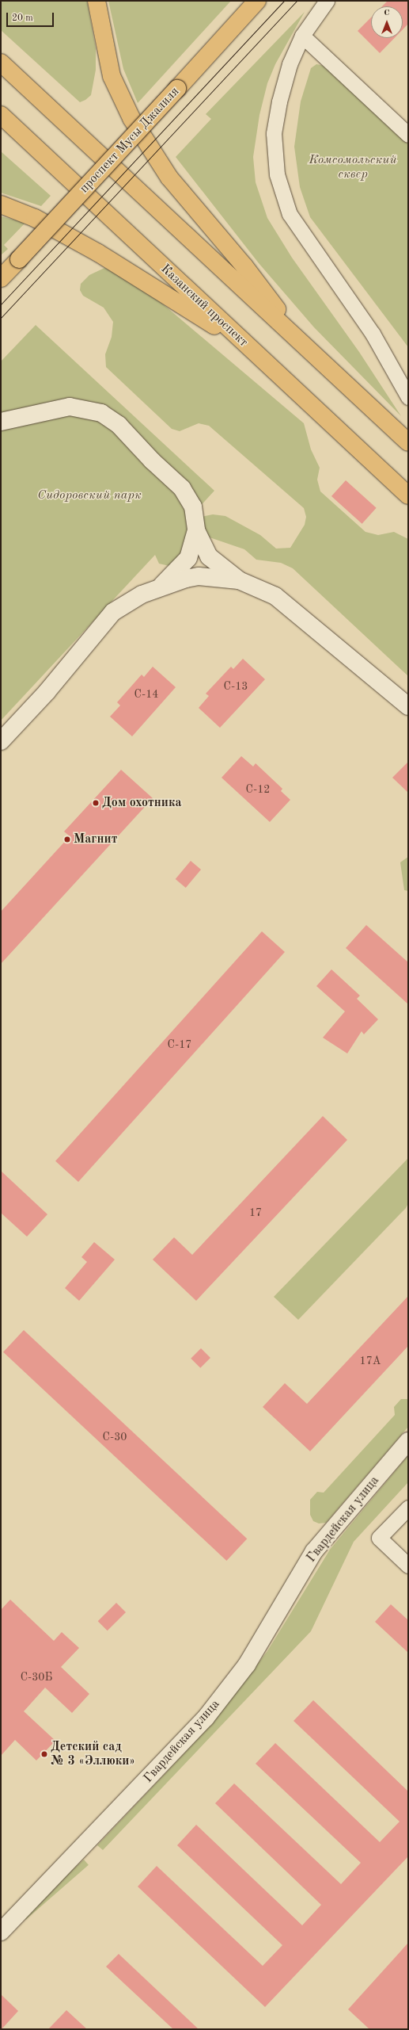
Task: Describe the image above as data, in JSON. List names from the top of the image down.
{
  "streets": {
    "main road": ["проспект Мусы Джалиля", "Казанский проспект"],
    "street": ["Гвардейская улица"]
  },
  "parks": ["Комсомольский сквер", "Сидоровский парк"],
  "places": ["Дом охотника", "Магнит", "Детский сад № 3 «Эллюки»"],
  "house_numbers": [
    "С-13",
    "С-14",
    "С-12",
    "С-17",
    "17",
    "17А",
    "С-30",
    "С-30Б"
  ],
  "scale_bar": "20 m",
  "north": "top"
}
